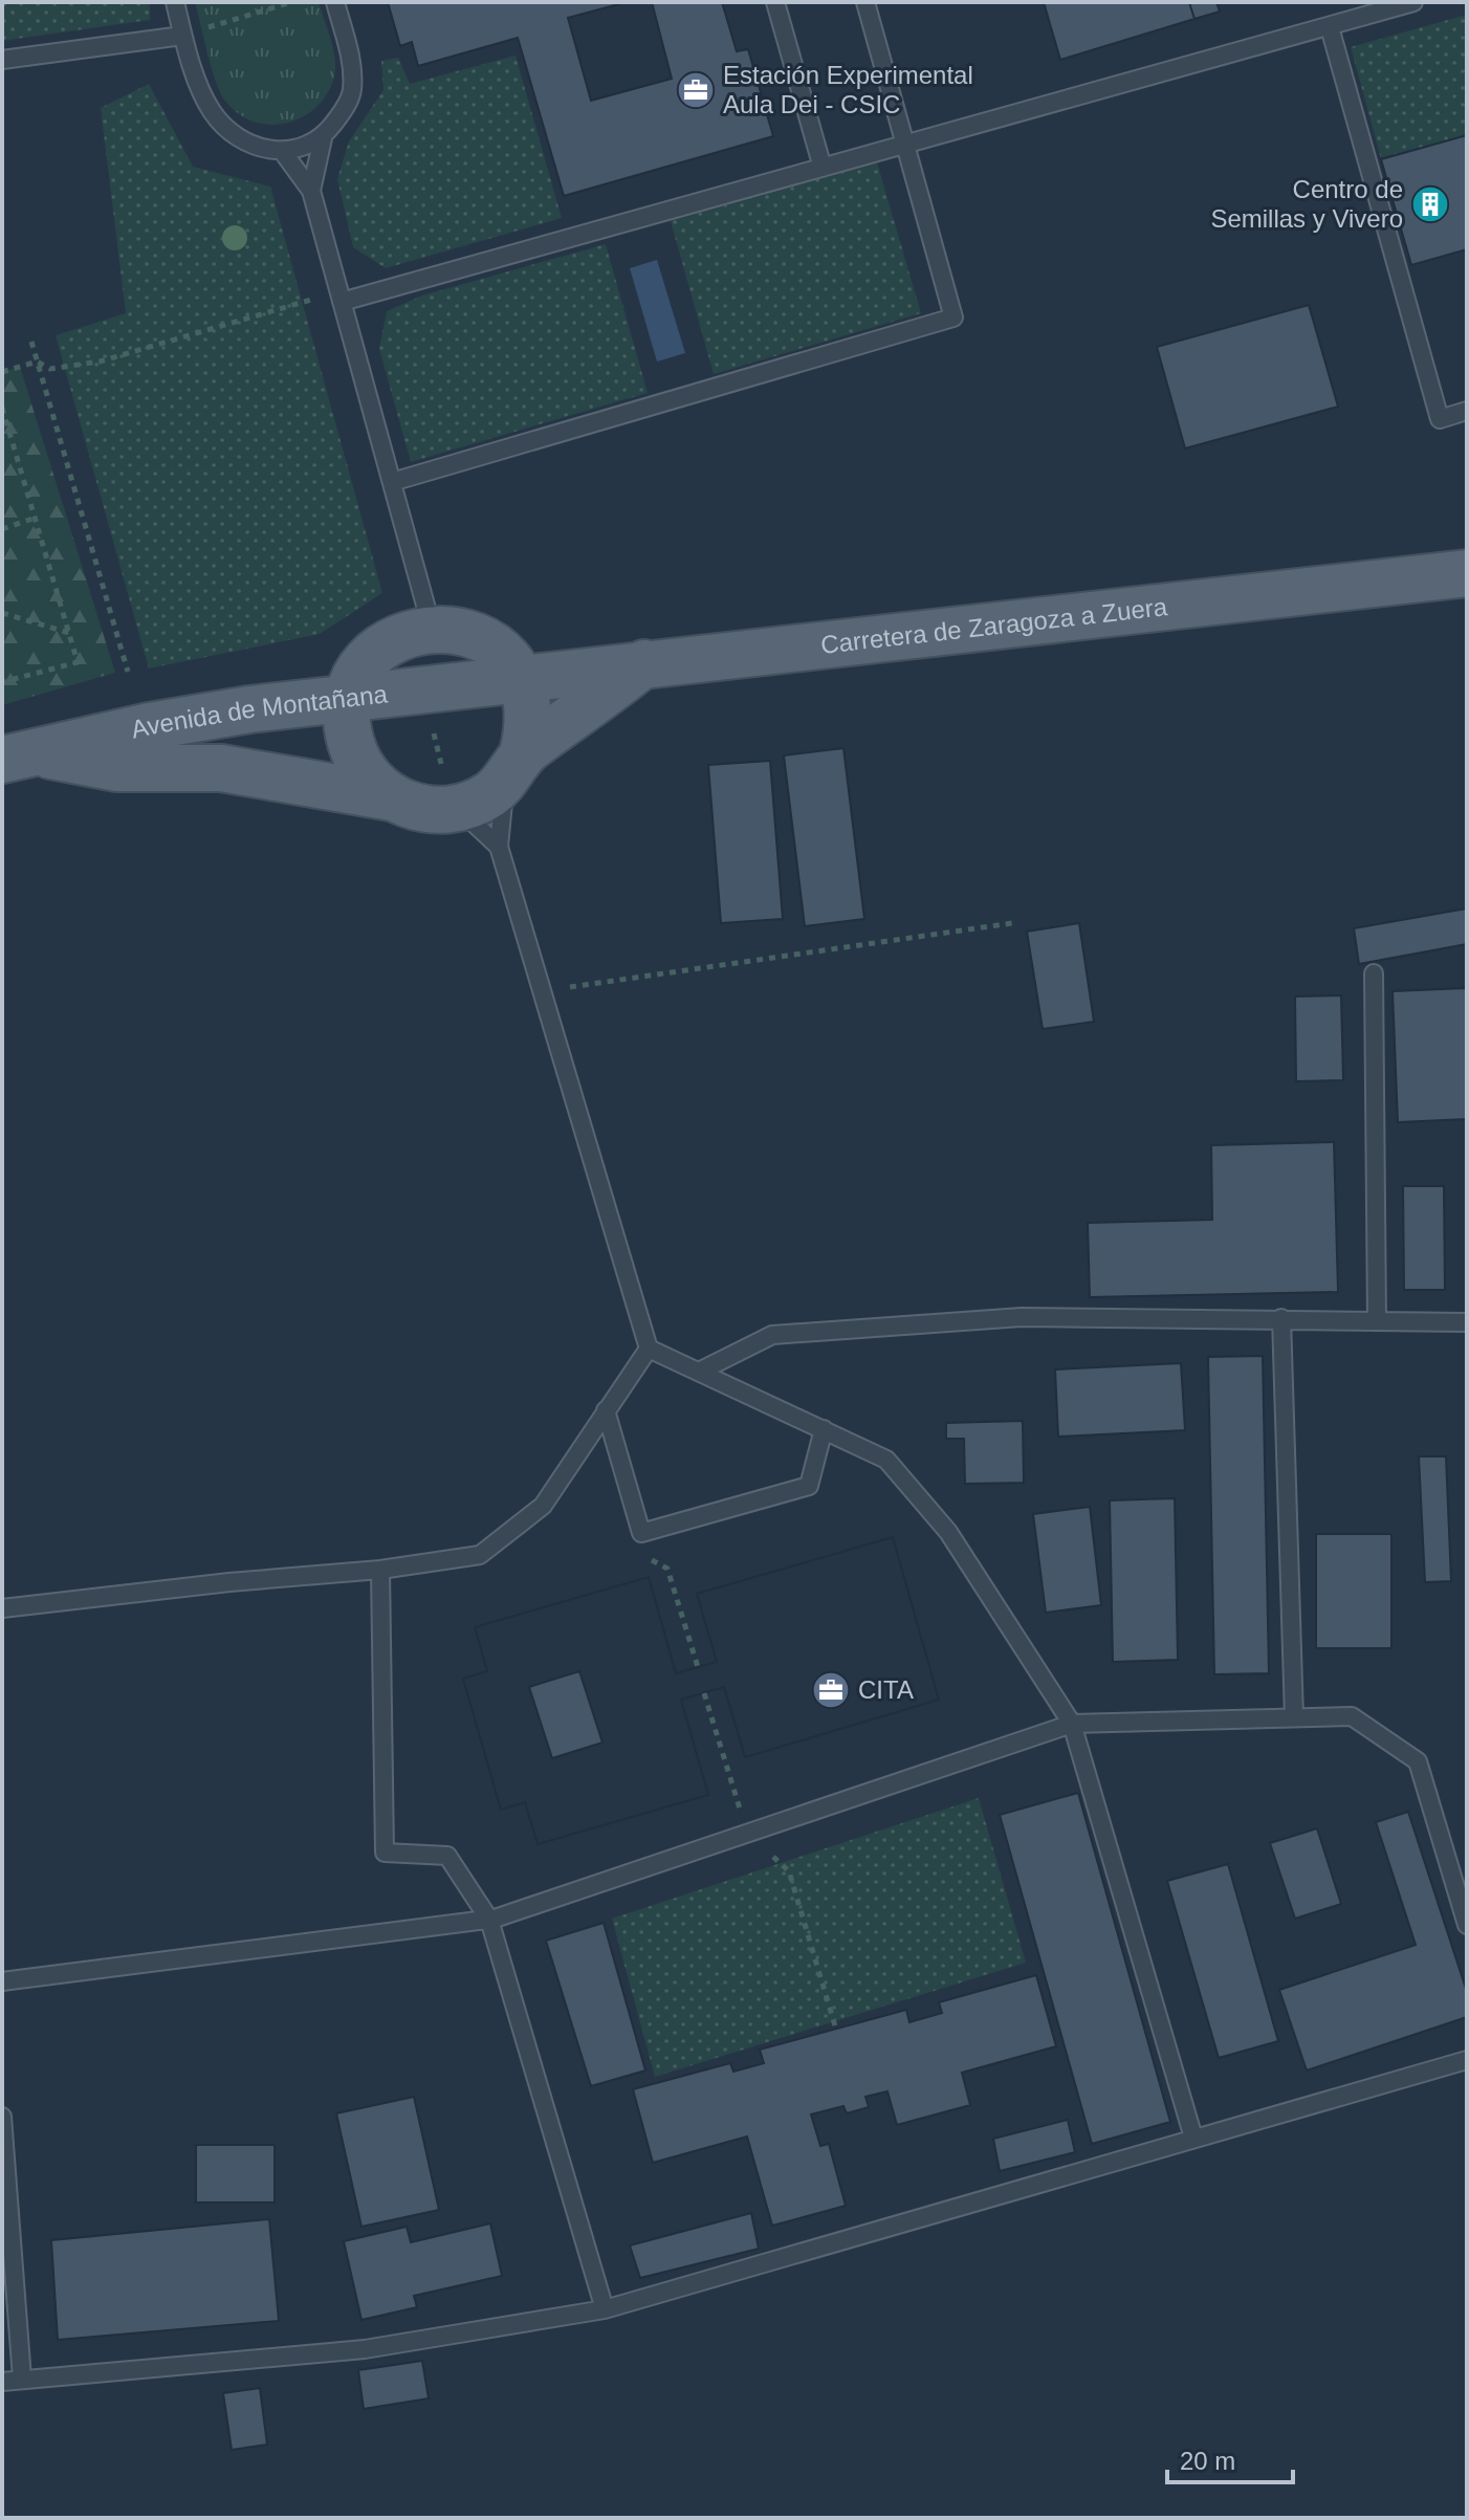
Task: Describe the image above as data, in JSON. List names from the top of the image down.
{
  "streets": {
    "main road": ["Carretera de Zaragoza a Zuera", "Avenida de Montañana"]
  },
  "crossings": [
    ["Carretera de Zaragoza a Zuera", "Avenida de Montañana"]
  ],
  "places": {
    "office": ["Estación Experimental Aula Dei - CSIC", "CITA"],
    "building": ["Centro de Semillas y Vivero"]
  },
  "scale_bar": "20 m"
}
